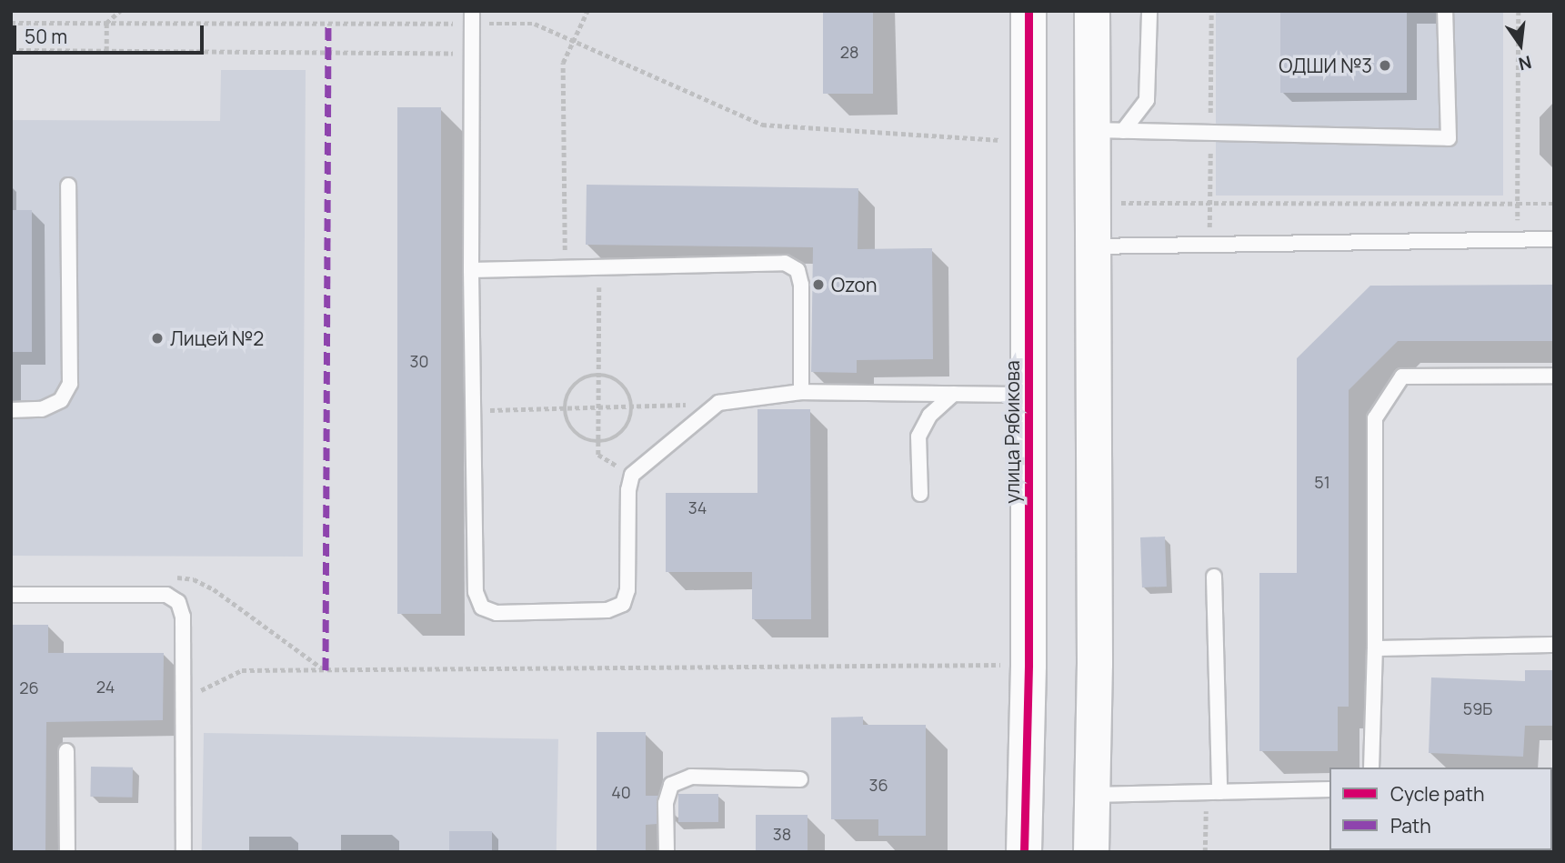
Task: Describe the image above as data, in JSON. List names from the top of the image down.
{
  "streets": {
    "street": ["улица Рябикова"]
  },
  "places": ["ОДШИ №3", "Ozon", "Лицей №2"],
  "house_numbers": [
    "28",
    "30",
    "51",
    "34",
    "24",
    "26",
    "59Б",
    "36",
    "40",
    "38"
  ],
  "legend": ["Cycle path", "Path"],
  "scale_bar": "50 m",
  "north": "bottom"
}
